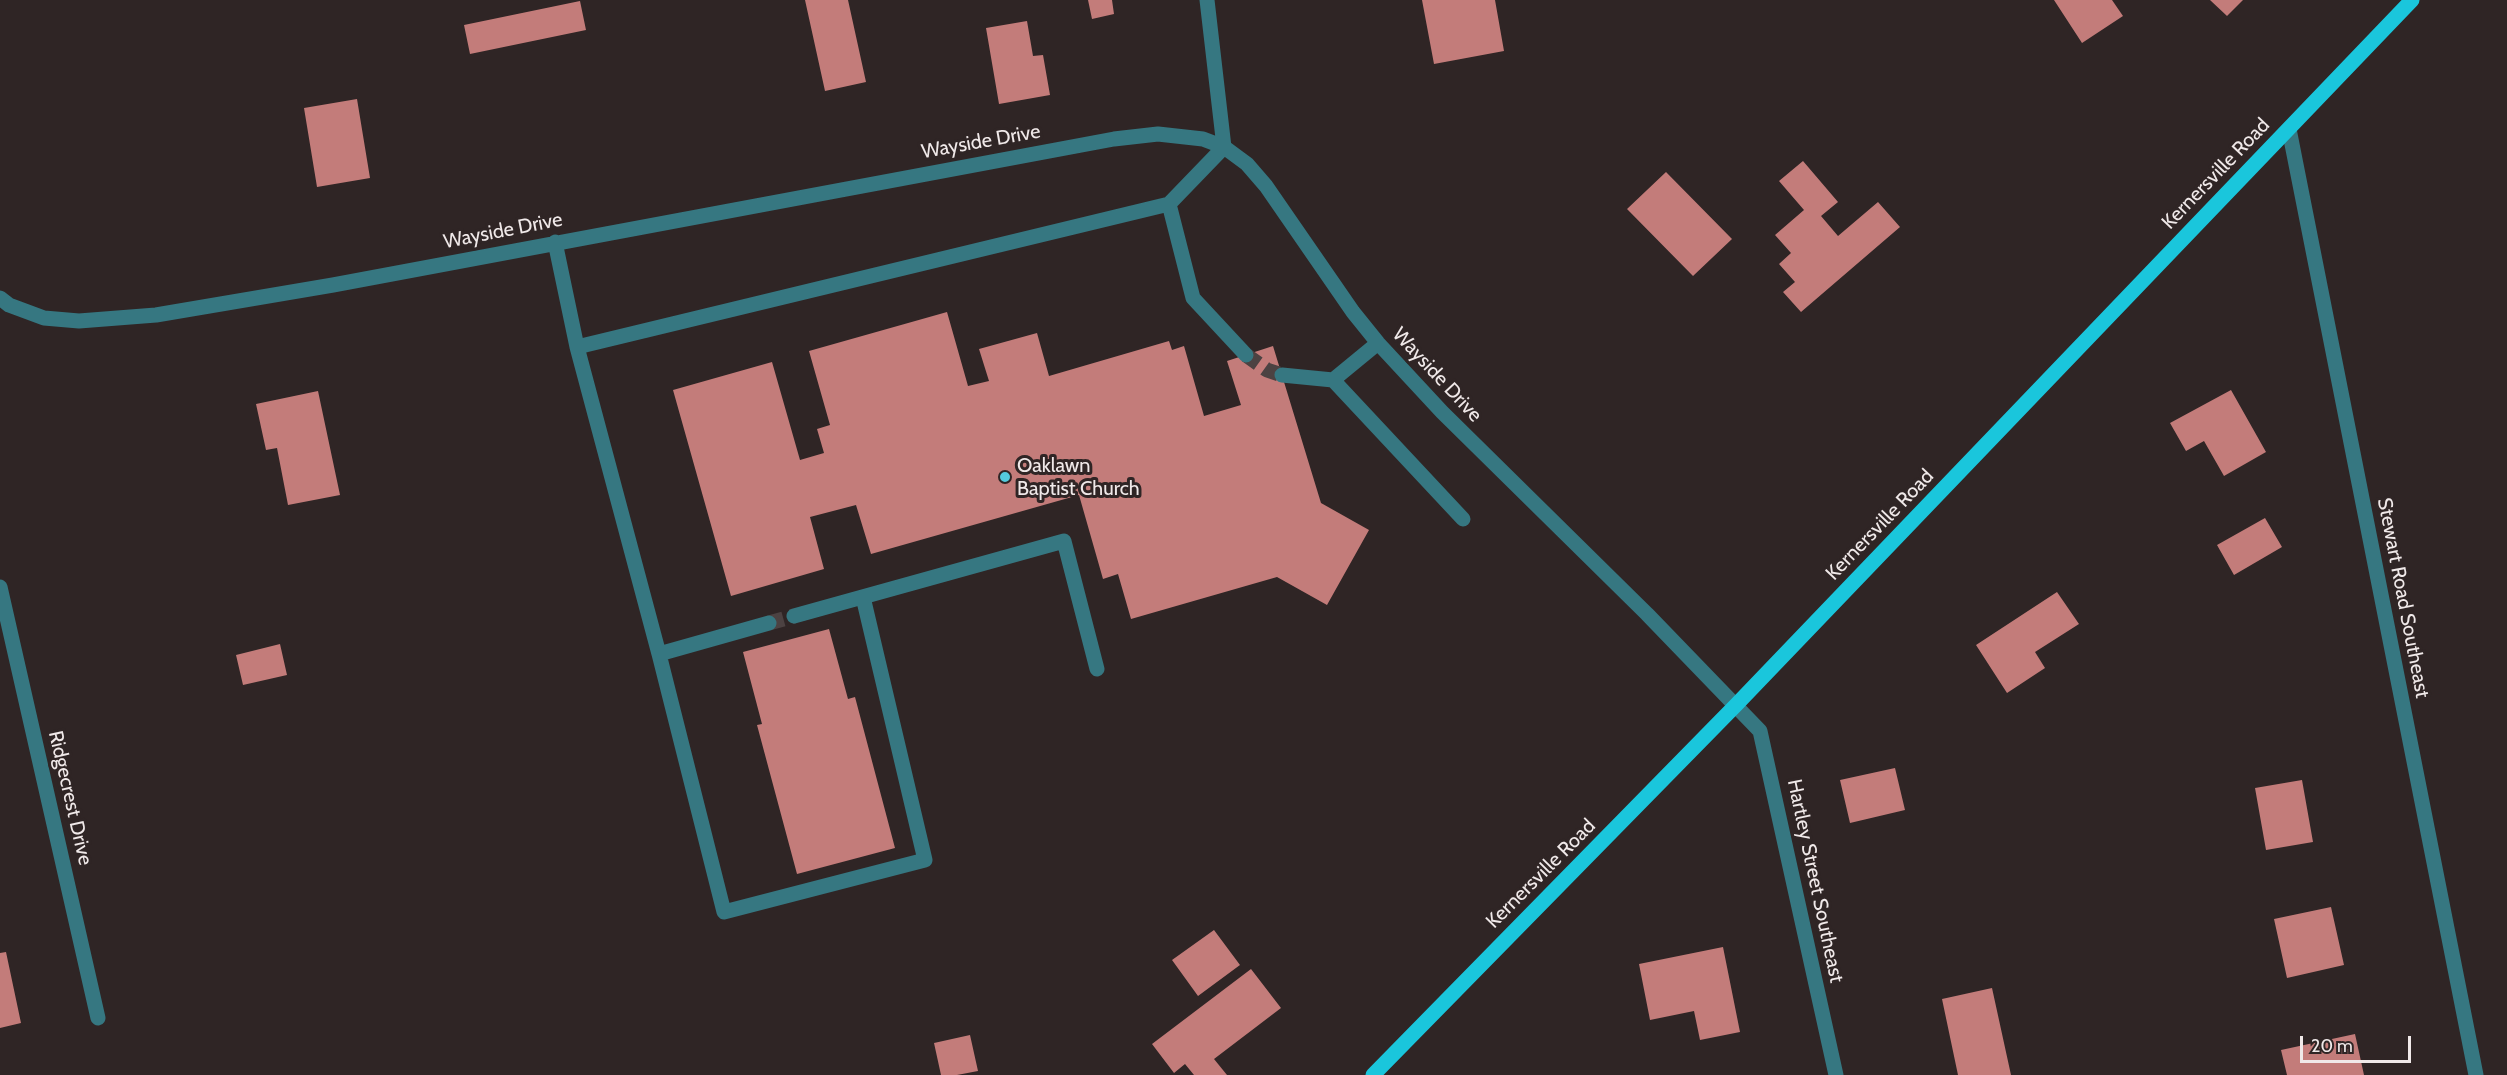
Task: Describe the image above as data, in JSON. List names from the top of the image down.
{
  "streets": {
    "main road": ["Kernersville Road"],
    "street": [
      "Wayside Drive",
      "Stewart Road Southeast",
      "Ridgecrest Drive",
      "Hartley Street Southeast"
    ]
  },
  "crossings": [
    ["Wayside Drive", "Kernersville Road"],
    ["Wayside Drive", "Hartley Street Southeast"],
    ["Kernersville Road", "Stewart Road Southeast"],
    ["Kernersville Road", "Hartley Street Southeast"]
  ],
  "places": ["Oaklawn Baptist Church"],
  "scale_bar": "20 m"
}
